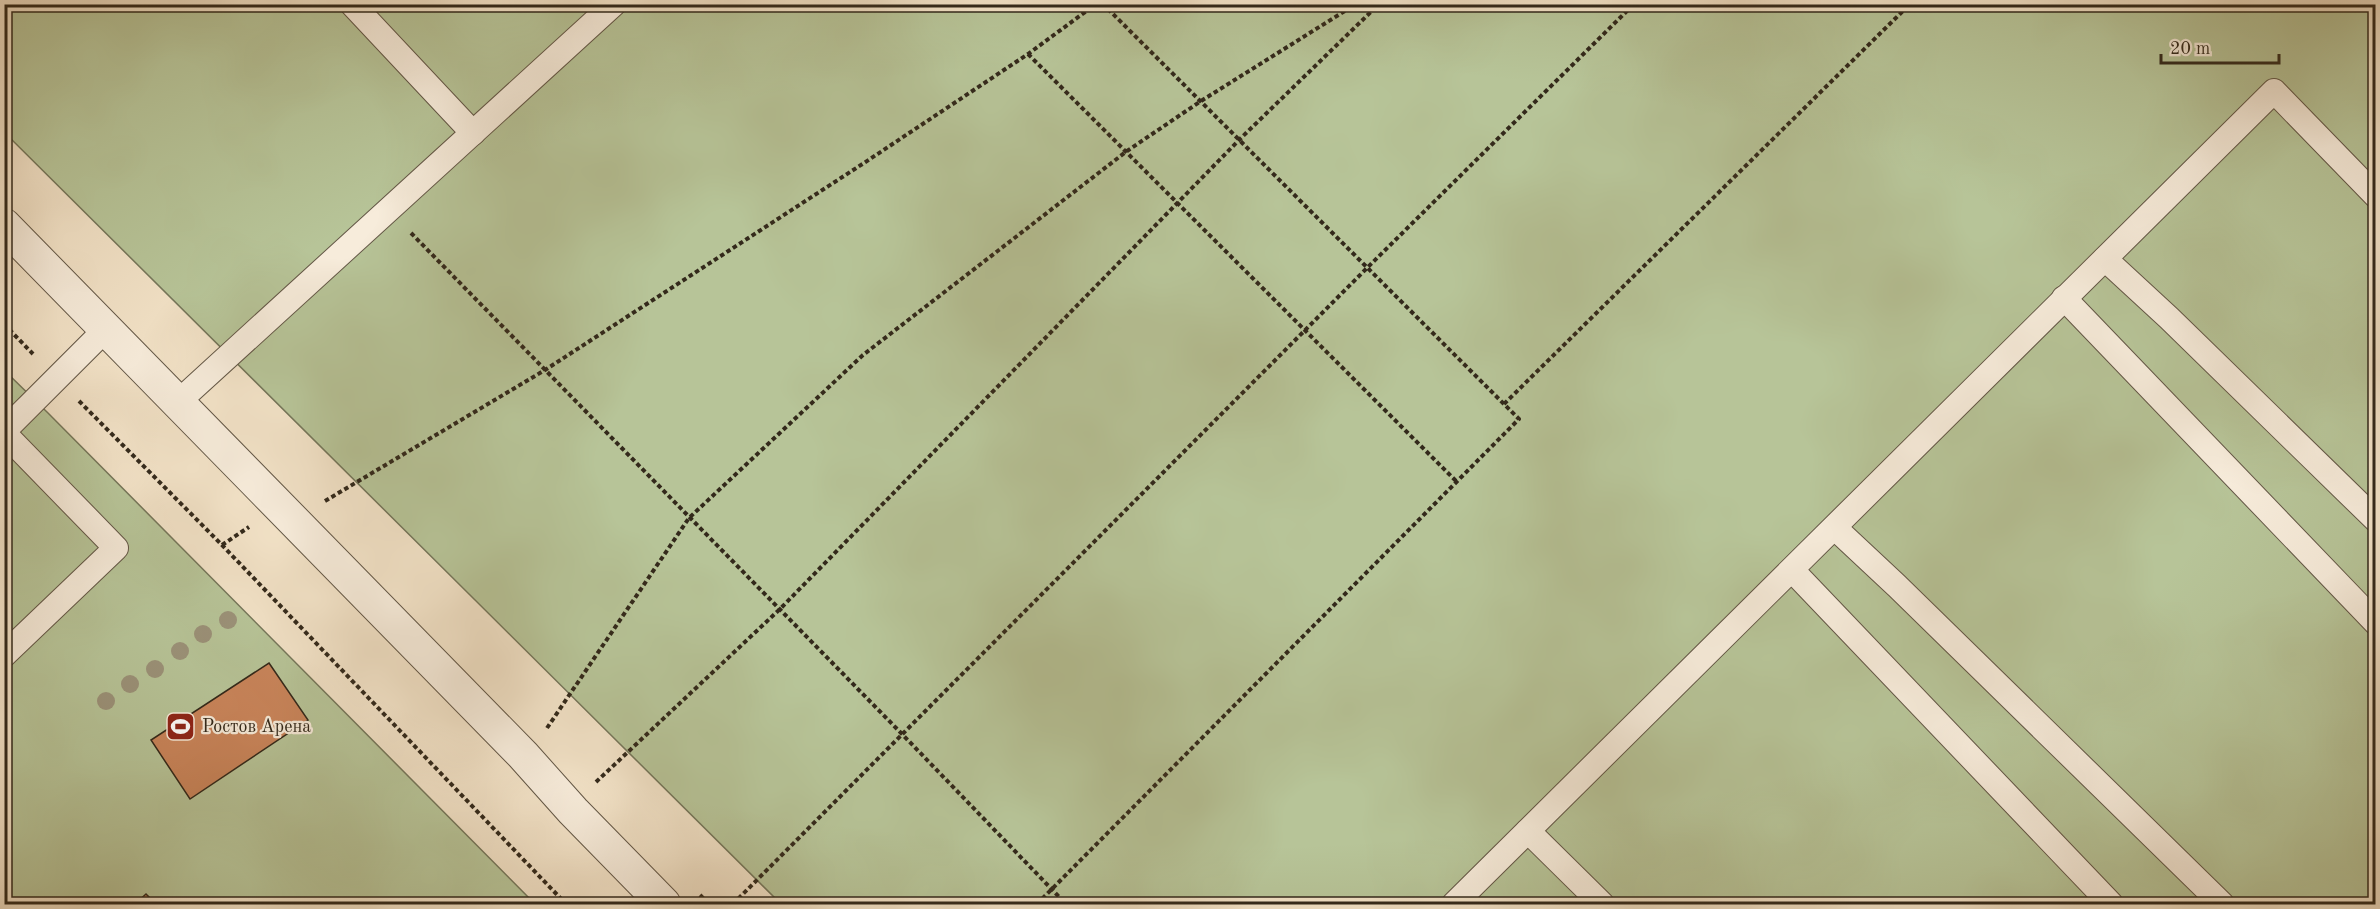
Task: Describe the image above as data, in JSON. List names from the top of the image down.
{
  "places": {
    "sports": ["Ростов Арена"]
  },
  "scale_bar": "20 m"
}
